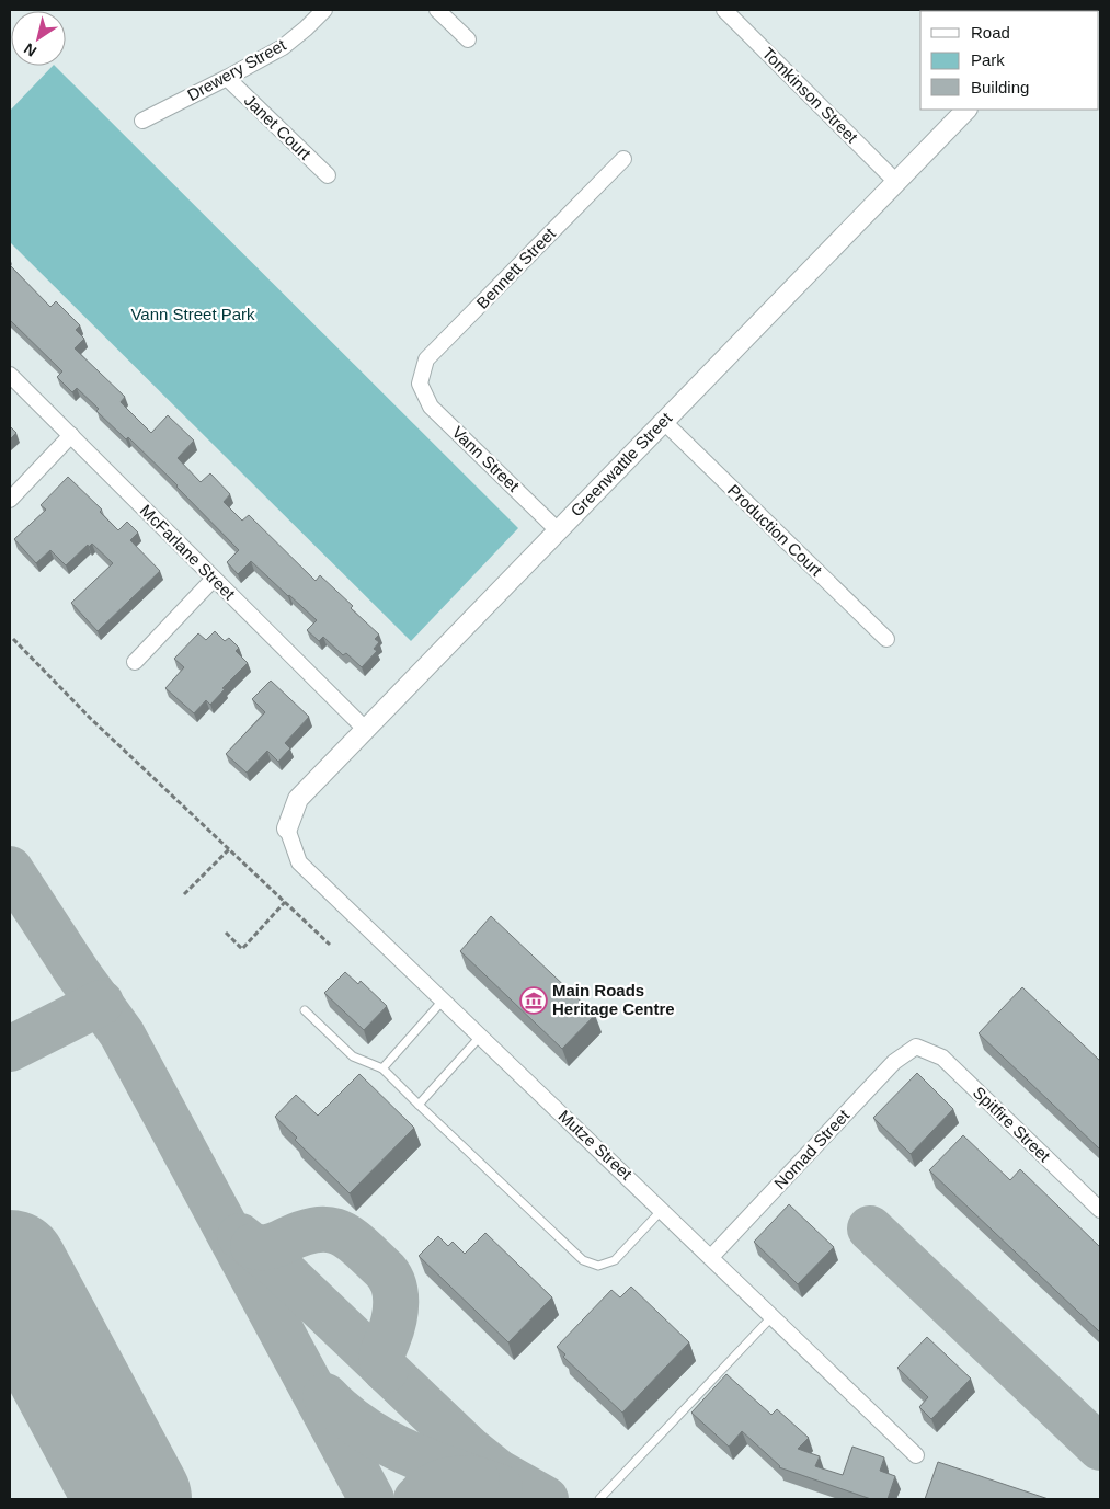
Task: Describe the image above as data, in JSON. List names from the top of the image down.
{
  "streets": {
    "street": [
      "Drewery Street",
      "Tomkinson Street",
      "Janet Court",
      "Bennett Street",
      "Vann Street",
      "Greenwattle Street",
      "Production Court",
      "McFarlane Street",
      "Spitfire Street",
      "Mutze Street",
      "Nomad Street"
    ]
  },
  "crossings": [
    ["Drewery Street", "Janet Court"],
    ["Tomkinson Street", "Greenwattle Street"],
    ["Bennett Street", "Vann Street"],
    ["Vann Street", "Greenwattle Street"],
    ["Greenwattle Street", "Production Court"],
    ["Greenwattle Street", "McFarlane Street"],
    ["Greenwattle Street", "Mutze Street"],
    ["Spitfire Street", "Nomad Street"],
    ["Mutze Street", "Nomad Street"]
  ],
  "parks": ["Vann Street Park"],
  "places": {
    "museum": ["Main Roads Heritage Centre"]
  },
  "legend": ["Road", "Park", "Building"],
  "north": "bottom left"
}
